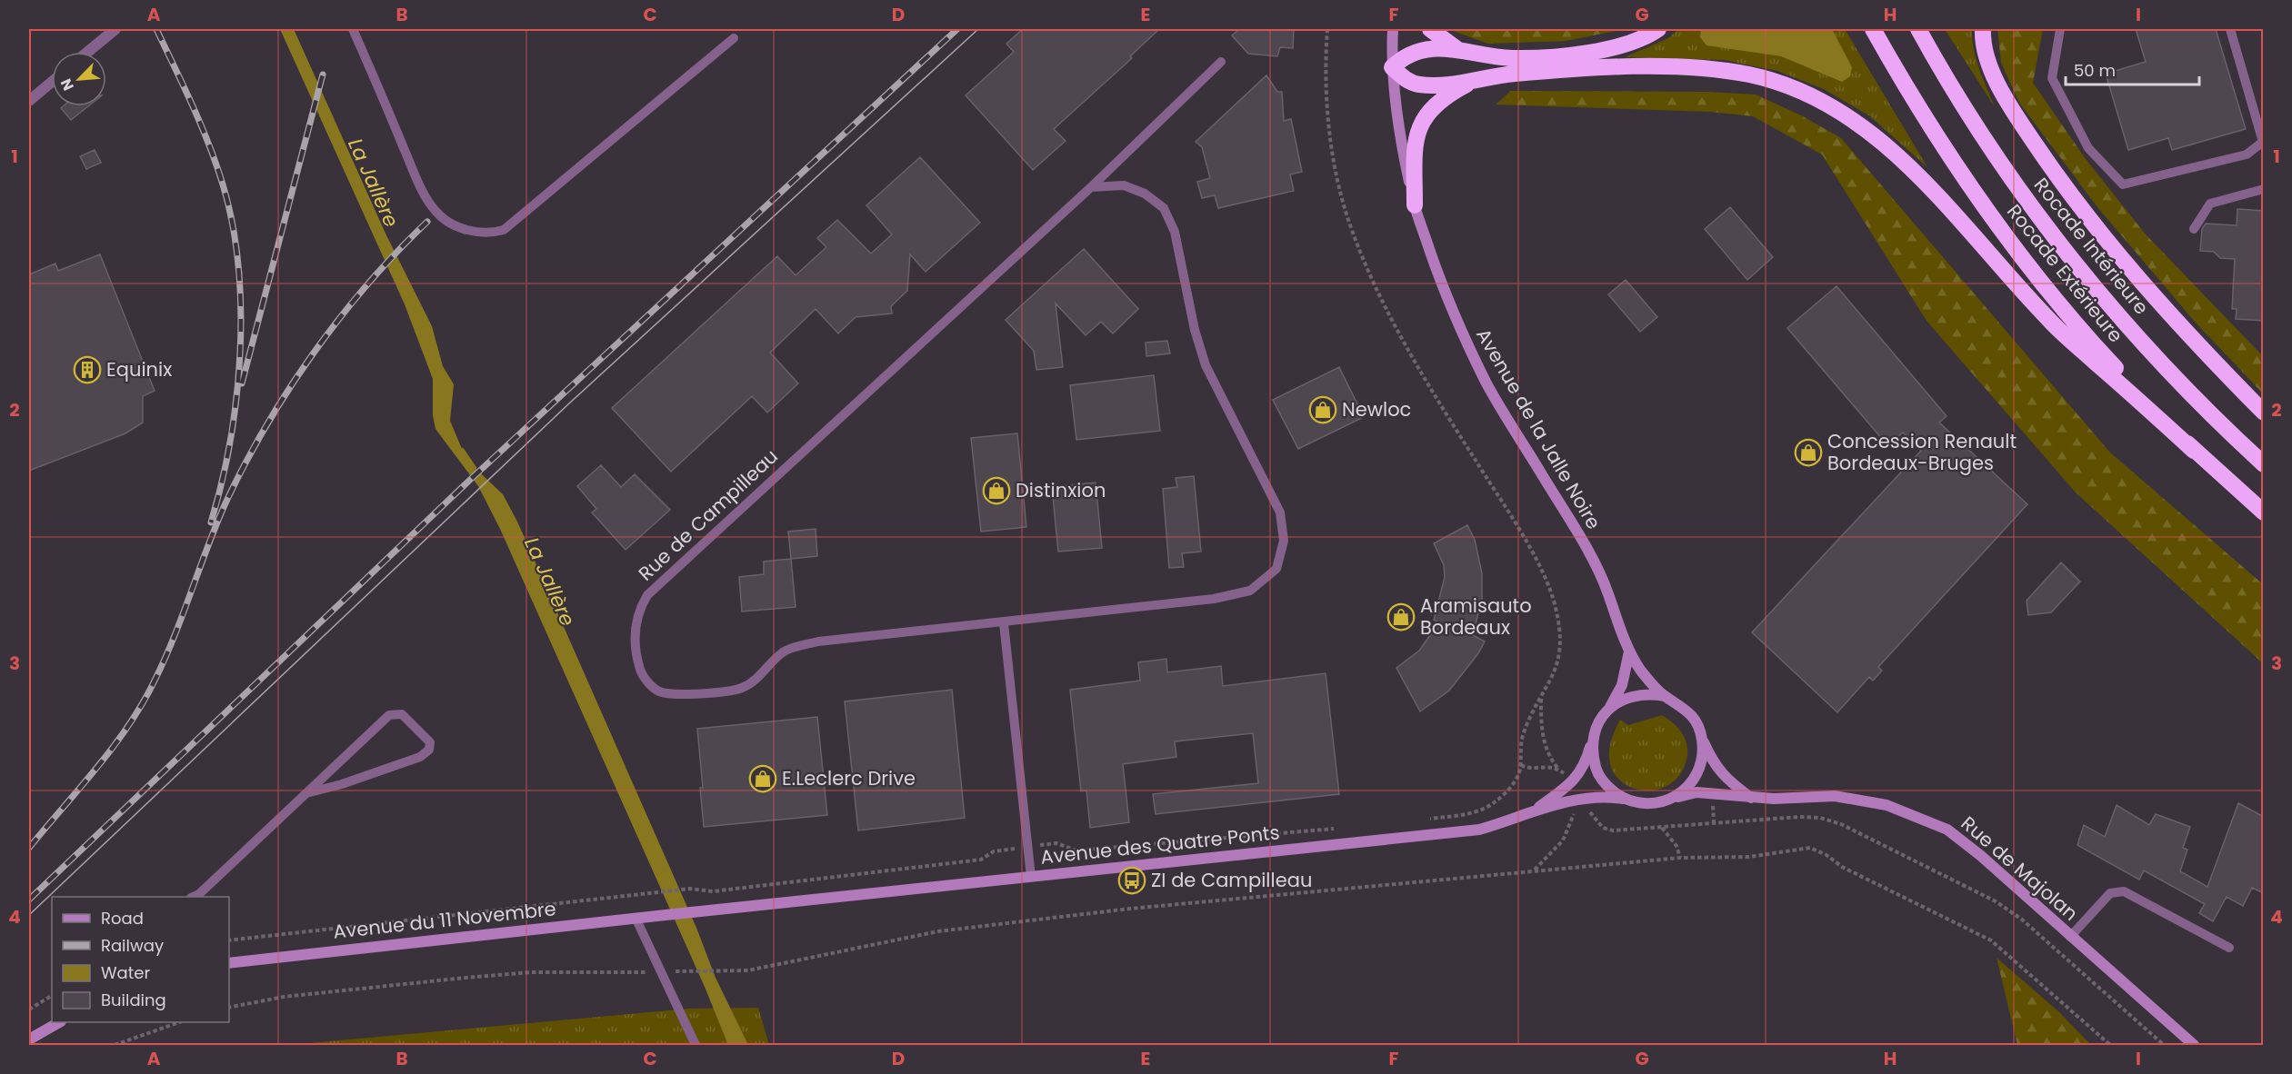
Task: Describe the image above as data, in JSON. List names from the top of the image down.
{
  "streets": {
    "highway": ["Rocade Intérieure", "Rocade Extérieure"],
    "main road": [
      "Avenue de la Jalle Noire",
      "Avenue des Quatre Ponts",
      "Rue de Majolan",
      "Avenue du 11 Novembre"
    ],
    "lane": ["Rue de Campilleau"]
  },
  "crossings": [
    ["Avenue de la Jalle Noire", "Avenue des Quatre Ponts"],
    ["Avenue de la Jalle Noire", "Rue de Majolan"],
    ["Avenue des Quatre Ponts", "Rue de Majolan"],
    ["Avenue des Quatre Ponts", "Avenue du 11 Novembre"]
  ],
  "water": ["La Jallère"],
  "places": {
    "building": ["Equinix"],
    "shop": [
      "Newloc",
      "Concession Renault Bordeaux-Bruges",
      "Distinxion",
      "Aramisauto Bordeaux",
      "E.Leclerc Drive"
    ],
    "bus stop": ["ZI de Campilleau"]
  },
  "legend": [
    "Road",
    "Railway",
    "Water",
    "Building"
  ],
  "scale_bar": "50 m",
  "north": "bottom left",
  "grid": {
    "columns": [
      "A",
      "B",
      "C",
      "D",
      "E",
      "F",
      "G",
      "H",
      "I"
    ],
    "rows": [
      "1",
      "2",
      "3",
      "4"
    ]
  }
}
